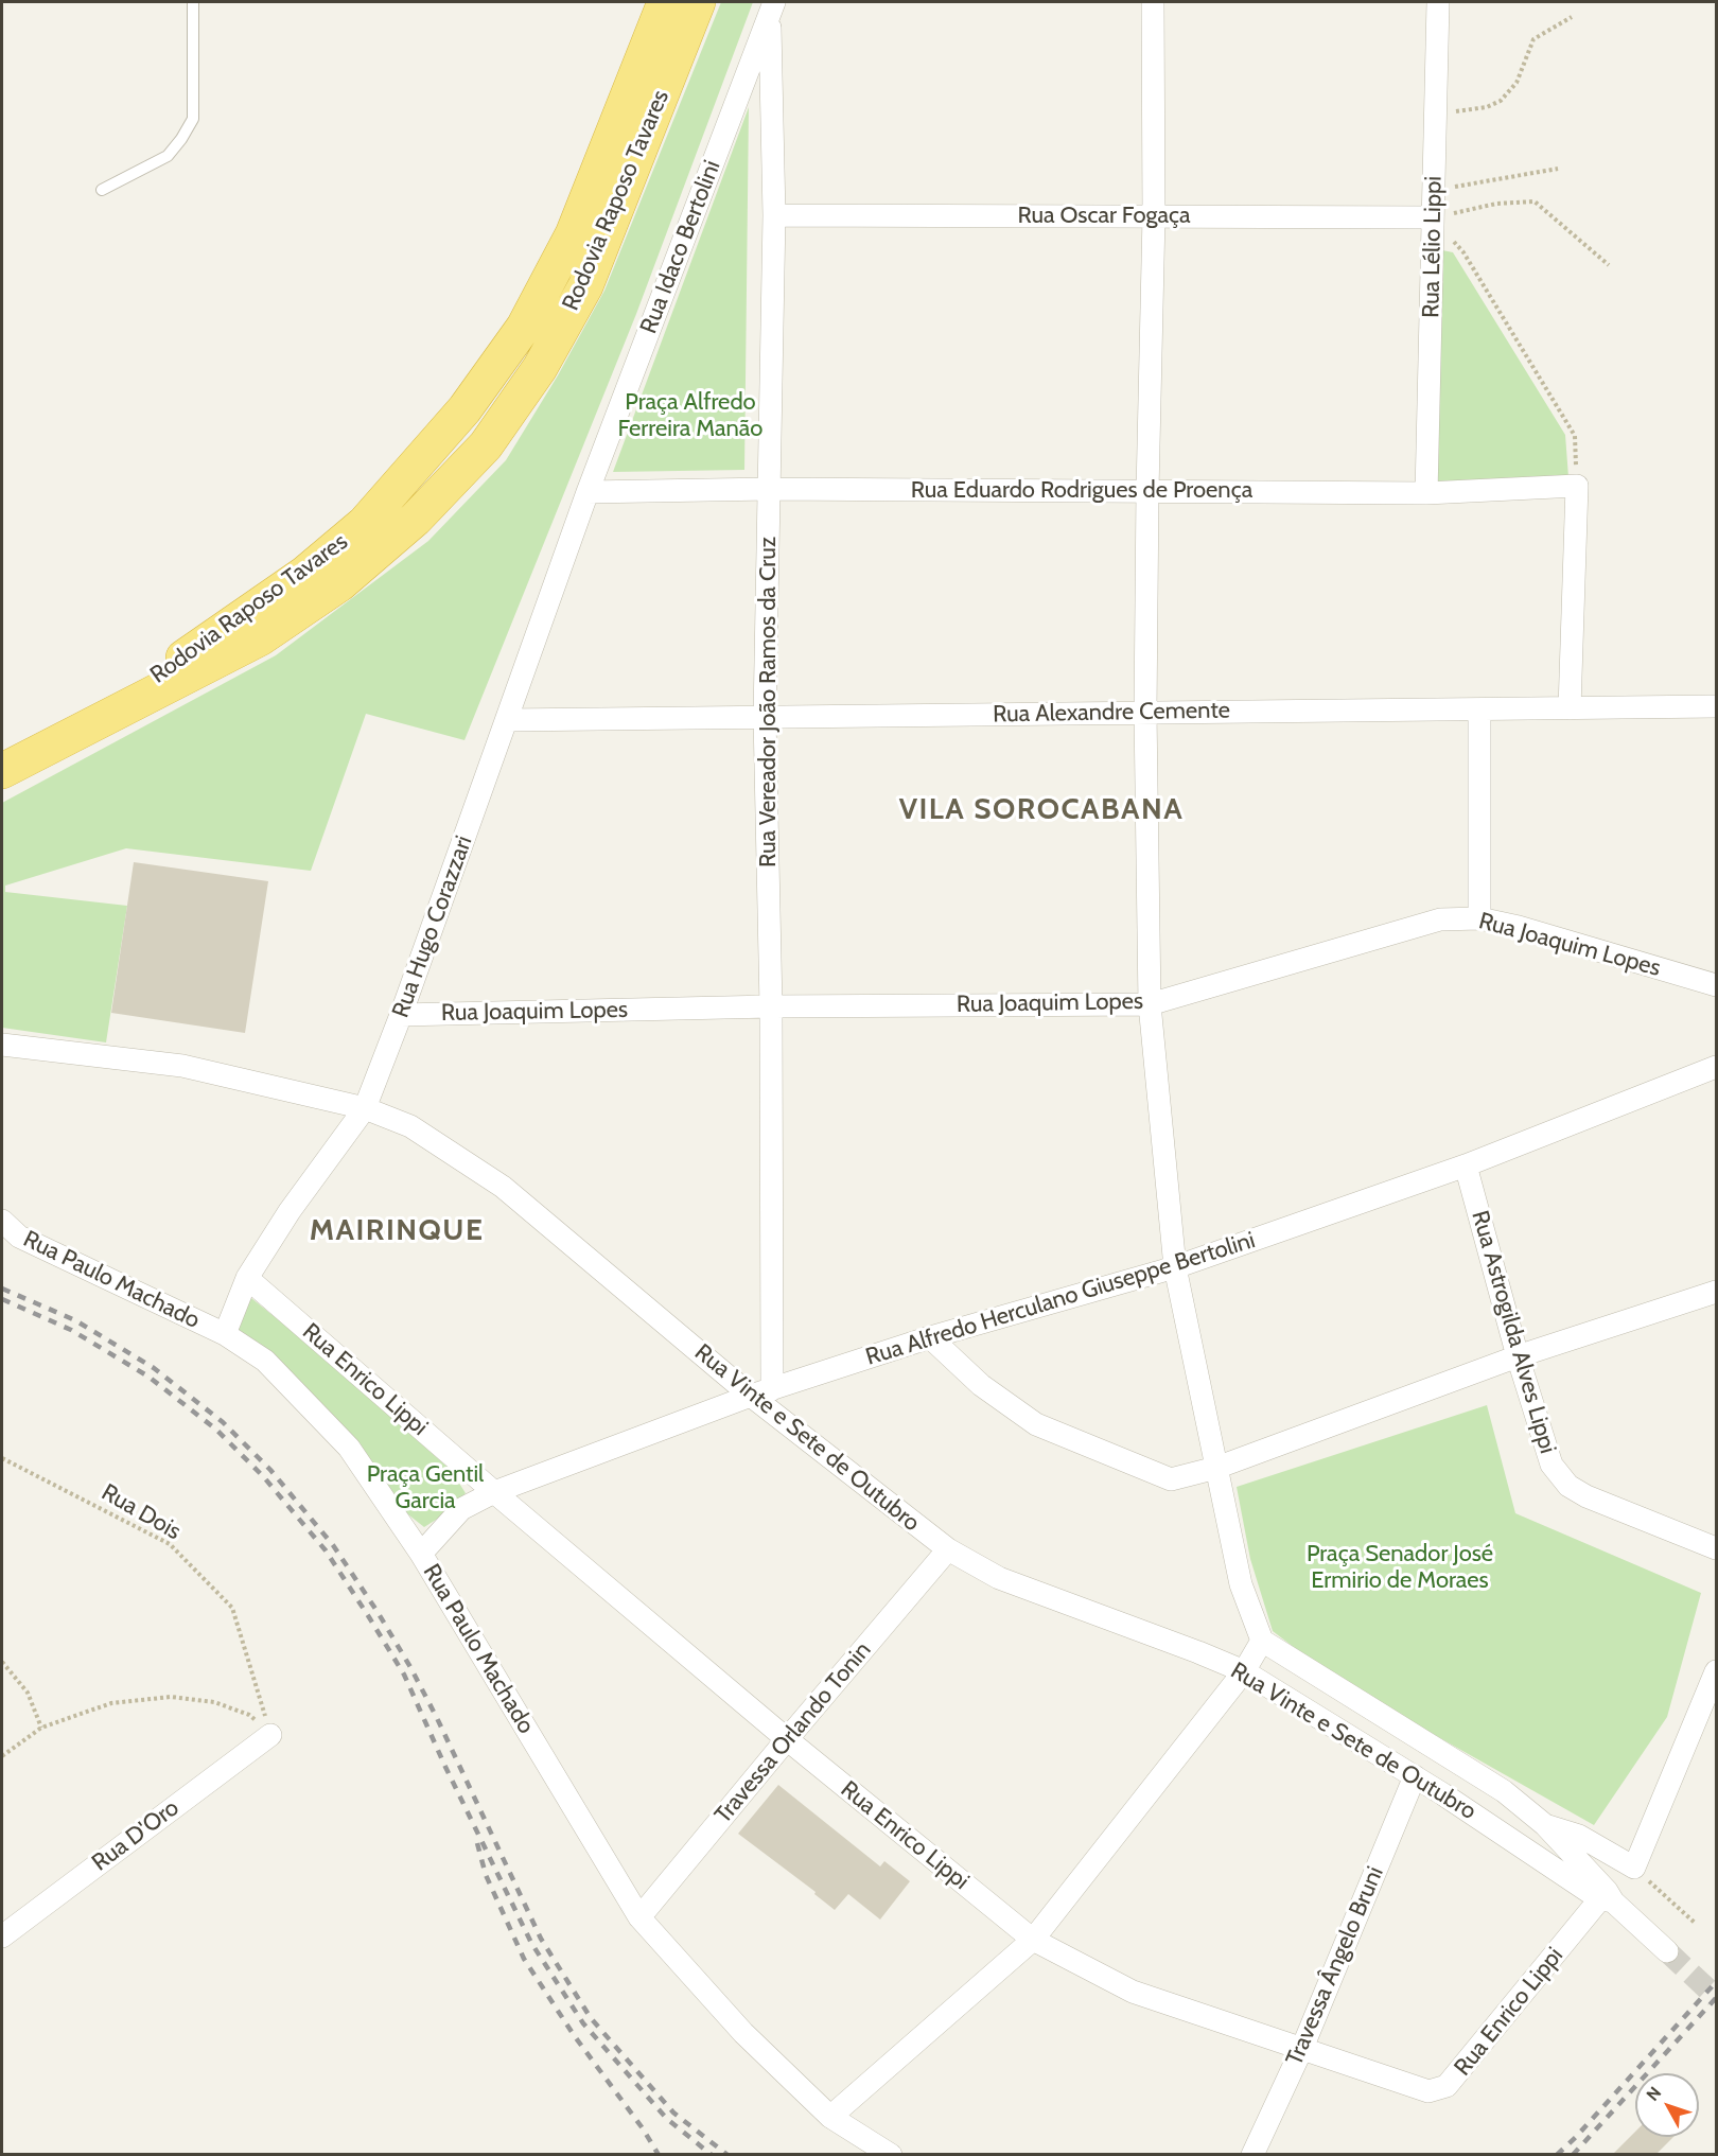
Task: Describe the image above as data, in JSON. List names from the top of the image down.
{
  "streets": {
    "highway": ["Rodovia Raposo Tavares"],
    "street": [
      "Rua Oscar Fogaça",
      "Rua Idaco Bertolini",
      "Rua Lélio Lippi",
      "Rua Eduardo Rodrigues de Proença",
      "Rua Vereador João Ramos da Cruz",
      "Rua Alexandre Cemente",
      "Rua Hugo Corazzari",
      "Rua Joaquim Lopes",
      "Rua Paulo Machado",
      "Rua Alfredo Herculano Giuseppe Bertolini",
      "Rua Astrogilda Alves Lippi",
      "Rua Enrico Lippi",
      "Rua Vinte e Sete de Outubro",
      "Travessa Orlando Tonin",
      "Rua D'Oro",
      "Travessa Ângelo Bruni"
    ],
    "path": ["Rua Dois"]
  },
  "crossings": [
    ["Rua Oscar Fogaça", "Rua Lélio Lippi"],
    ["Rua Oscar Fogaça", "Rua Vereador João Ramos da Cruz"],
    ["Rua Idaco Bertolini", "Rua Eduardo Rodrigues de Proença"],
    ["Rua Idaco Bertolini", "Rua Vereador João Ramos da Cruz"],
    ["Rua Idaco Bertolini", "Rua Hugo Corazzari"],
    ["Rua Lélio Lippi", "Rua Eduardo Rodrigues de Proença"],
    ["Rua Eduardo Rodrigues de Proença", "Rua Vereador João Ramos da Cruz"],
    ["Rua Eduardo Rodrigues de Proença", "Rua Hugo Corazzari"],
    ["Rua Vereador João Ramos da Cruz", "Rua Alexandre Cemente"],
    ["Rua Vereador João Ramos da Cruz", "Rua Joaquim Lopes"],
    ["Rua Vereador João Ramos da Cruz", "Rua Alfredo Herculano Giuseppe Bertolini"],
    ["Rua Vereador João Ramos da Cruz", "Rua Vinte e Sete de Outubro"],
    ["Rua Alexandre Cemente", "Rua Hugo Corazzari"],
    ["Rua Hugo Corazzari", "Rua Joaquim Lopes"],
    ["Rua Hugo Corazzari", "Rua Paulo Machado"],
    ["Rua Hugo Corazzari", "Rua Enrico Lippi"],
    ["Rua Hugo Corazzari", "Rua Vinte e Sete de Outubro"],
    ["Rua Paulo Machado", "Rua Alfredo Herculano Giuseppe Bertolini"],
    ["Rua Paulo Machado", "Travessa Orlando Tonin"],
    ["Rua Alfredo Herculano Giuseppe Bertolini", "Rua Astrogilda Alves Lippi"],
    ["Rua Alfredo Herculano Giuseppe Bertolini", "Rua Enrico Lippi"],
    ["Rua Alfredo Herculano Giuseppe Bertolini", "Rua Vinte e Sete de Outubro"],
    ["Rua Enrico Lippi", "Rua Vinte e Sete de Outubro"],
    ["Rua Enrico Lippi", "Travessa Orlando Tonin"],
    ["Rua Enrico Lippi", "Travessa Ângelo Bruni"],
    ["Rua Vinte e Sete de Outubro", "Travessa Orlando Tonin"],
    ["Rua Vinte e Sete de Outubro", "Travessa Ângelo Bruni"],
    ["Rua Dois", "Rua D'Oro"]
  ],
  "districts": ["VILA SOROCABANA", "MAIRINQUE"],
  "parks": ["Praça Alfredo Ferreira Manão", "Praça Gentil Garcia", "Praça Senador José Ermirio de Moraes"],
  "north": "top left"
}
